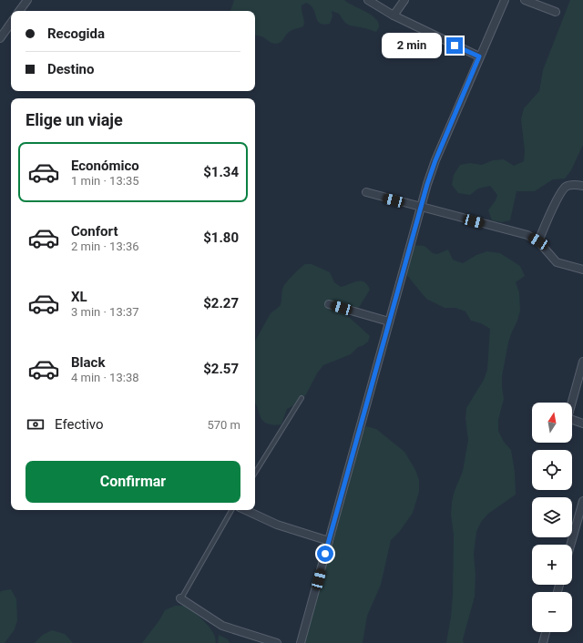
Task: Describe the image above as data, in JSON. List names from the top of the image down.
{
  "north": "top",
  "page": {
    "banner": ["Recogida", "Destino"],
    "bubble": "2 min",
    "heading": "Elige un viaje",
    "list": [
      {
        "name": "Económico",
        "note": "1 min · 13:35",
        "value": "$1.34"
      },
      {
        "name": "Confort",
        "note": "2 min · 13:36",
        "value": "$1.80"
      },
      {
        "name": "XL",
        "note": "3 min · 13:37",
        "value": "$2.27"
      },
      {
        "name": "Black",
        "note": "4 min · 13:38",
        "value": "$2.57"
      }
    ],
    "map_buttons": ["+", "−"],
    "pay": ["Efectivo", "570 m"],
    "buttons": "Confirmar"
  }
}
